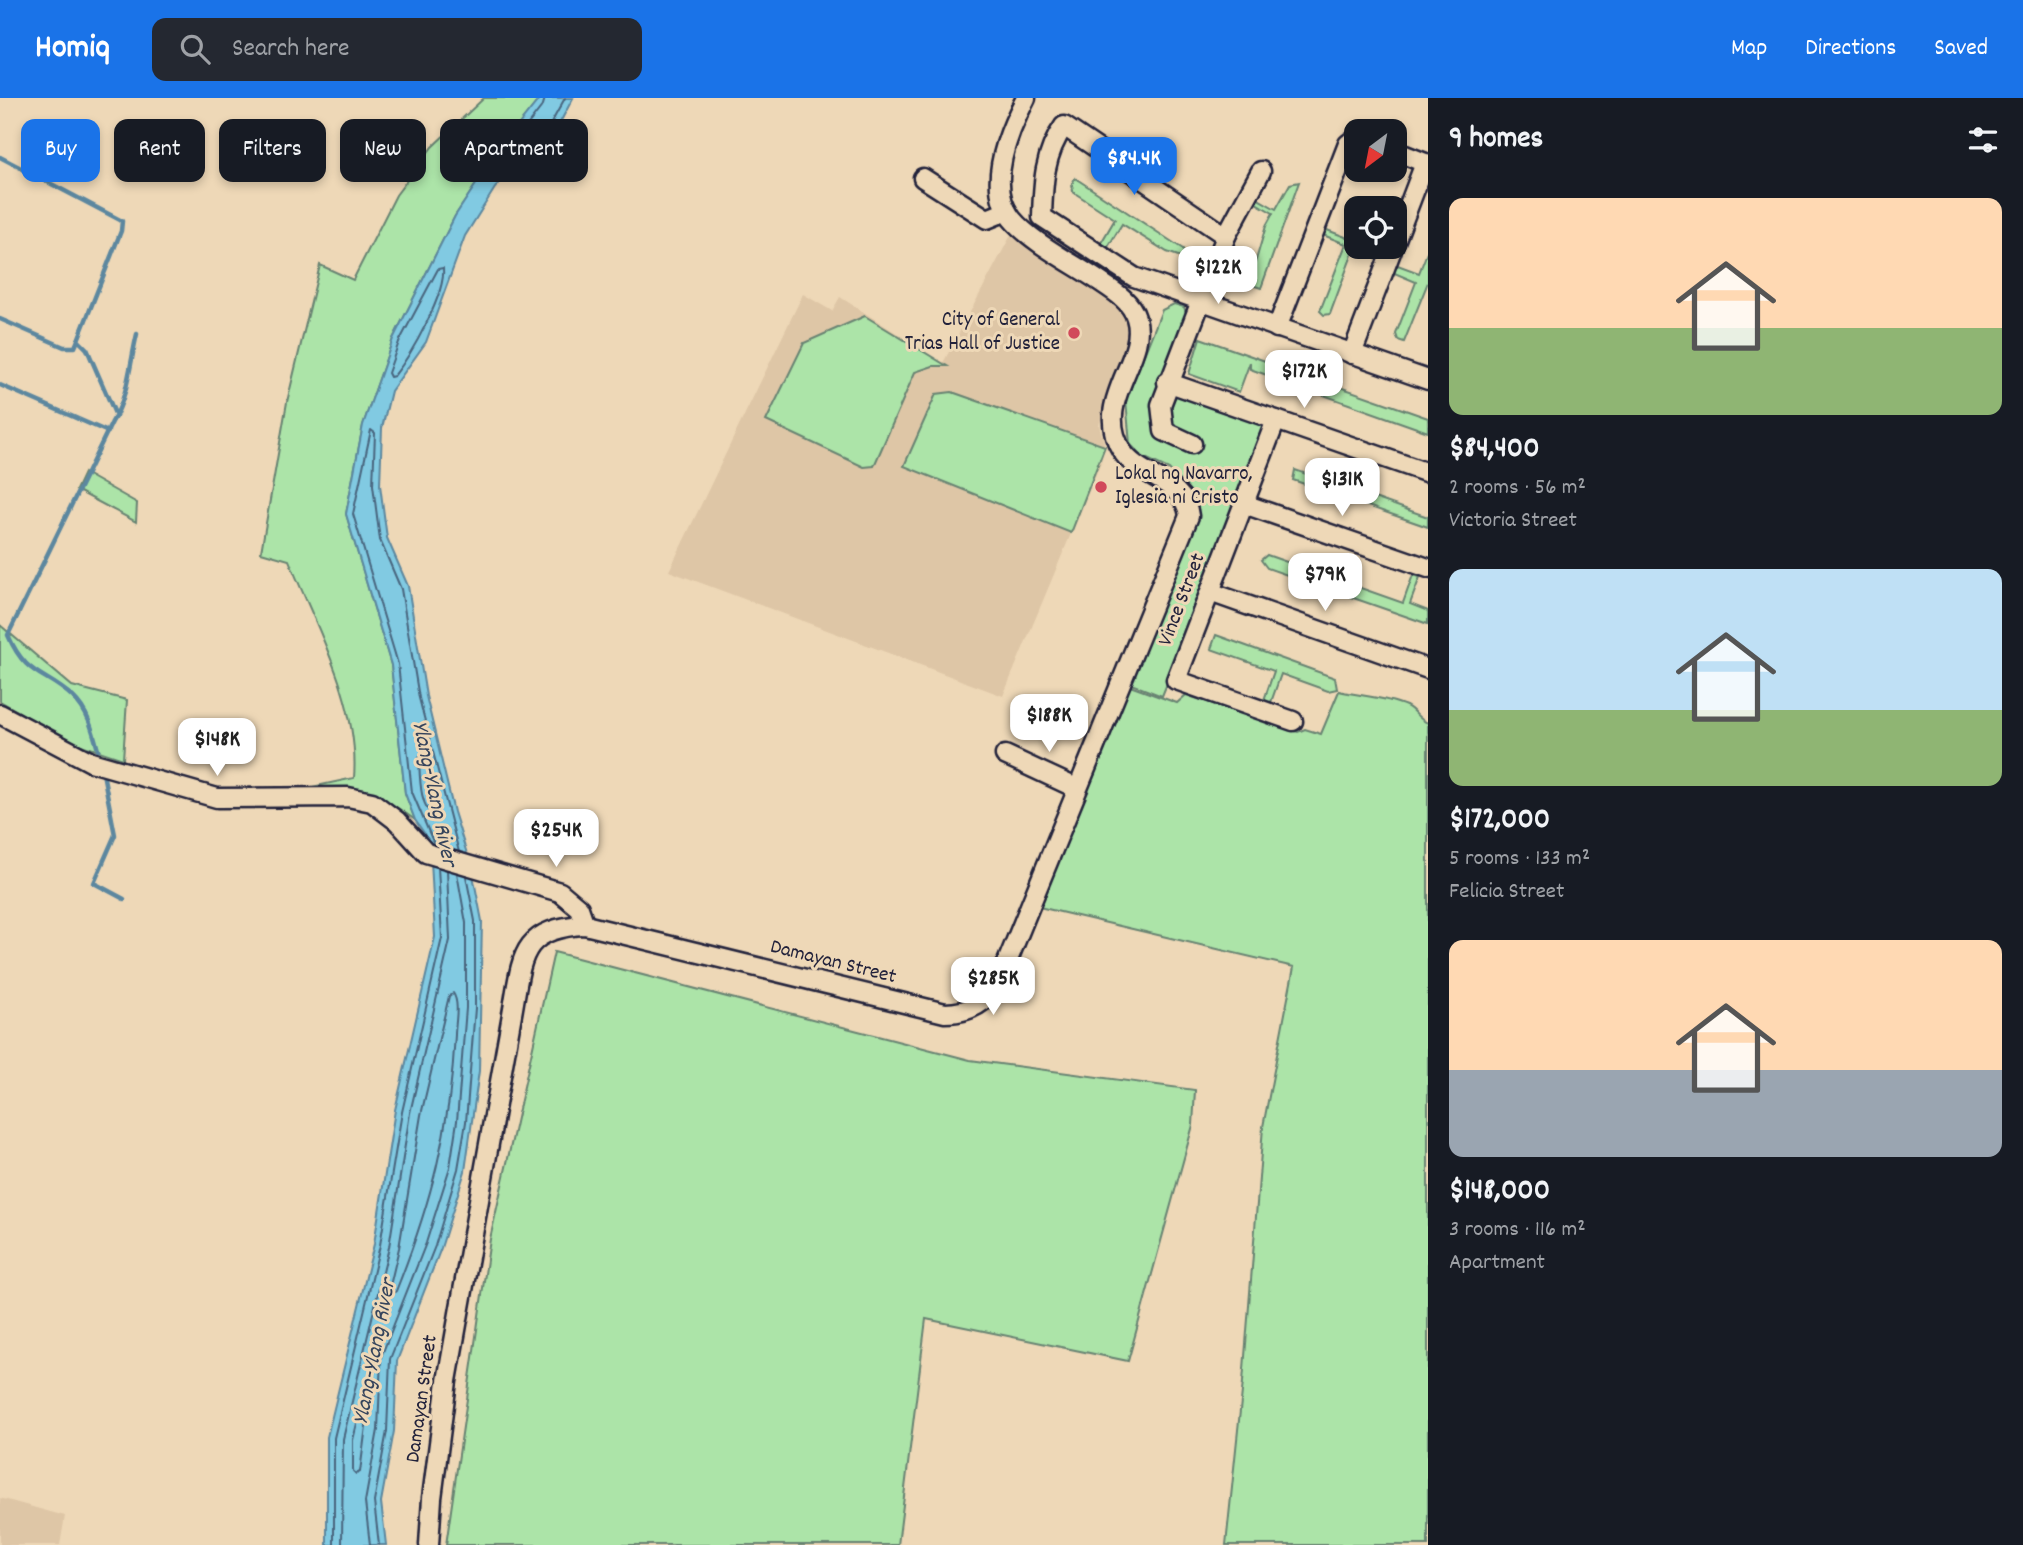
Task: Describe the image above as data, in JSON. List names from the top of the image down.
{
  "streets": {
    "street": ["Vince Street", "Damayan Street"]
  },
  "water": ["Ylang-Ylang River"],
  "places": ["City of General Trias Hall of Justice", "Lokal ng Navarro, Iglesia ni Cristo"],
  "north": "bottom left",
  "page": {
    "header": "Homiq",
    "search": "Search here",
    "nav": ["Map", "Directions", "Saved"],
    "heading": "9 homes",
    "chip": [
      "Buy",
      "Rent",
      "Filters",
      "New",
      "Apartment"
    ],
    "price": [
      "$84.4K",
      "$122K",
      "$172K",
      "$131K",
      "$79K",
      "$188K",
      "$148K",
      "$254K",
      "$285K"
    ],
    "list": [
      {
        "name": "$84,400",
        "note": "2 rooms · 56 m² · Victoria Street"
      },
      {
        "name": "$172,000",
        "note": "5 rooms · 133 m² · Felicia Street"
      },
      {
        "name": "$148,000",
        "note": "3 rooms · 116 m² · Apartment"
      }
    ]
  }
}
